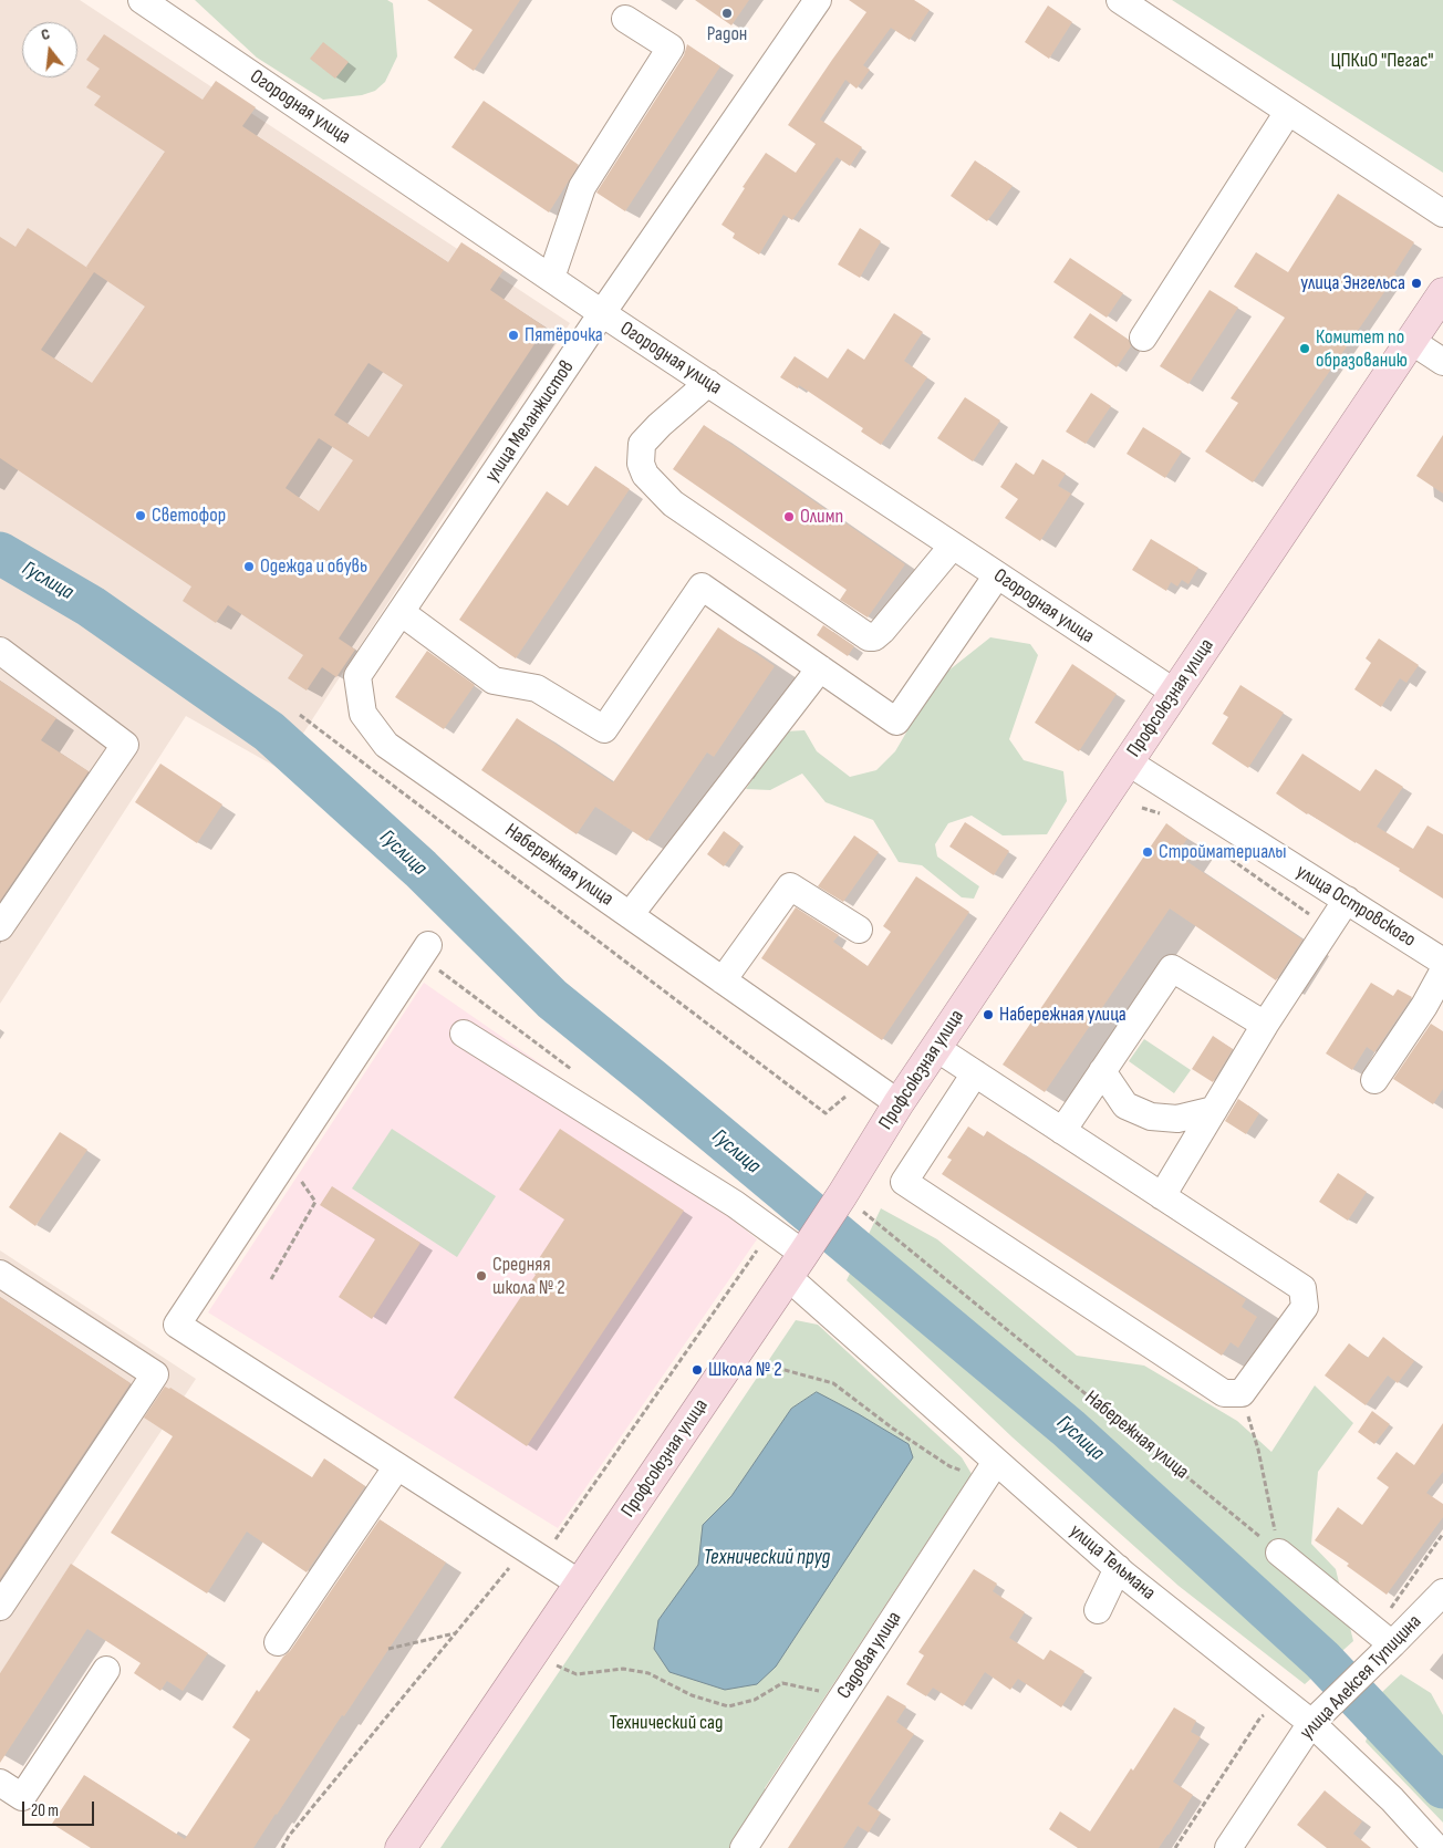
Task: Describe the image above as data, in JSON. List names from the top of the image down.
{
  "streets": {
    "main road": ["Профсоюзная улица"],
    "street": [
      "Огородная улица",
      "улица Меланжистов",
      "Набережная улица",
      "улица Островского",
      "улица Тельмана",
      "Садовая улица",
      "улица Алексея Тупицина"
    ]
  },
  "crossings": [
    ["Огородная улица", "улица Меланжистов"],
    ["Огородная улица", "Профсоюзная улица"],
    ["улица Меланжистов", "Набережная улица"],
    ["Профсоюзная улица", "Набережная улица"],
    ["Профсоюзная улица", "улица Островского"],
    ["Профсоюзная улица", "улица Тельмана"],
    ["улица Тельмана", "Садовая улица"],
    ["улица Тельмана", "улица Алексея Тупицина"]
  ],
  "water": ["Гуслица", "Технический пруд"],
  "parks": ["ЦПКиО \"Пегас\"", "Технический сад"],
  "places": [
    "Радон",
    "улица Энгельса",
    "Пятёрочка",
    "Комитет по образованию",
    "Светофор",
    "Олимп",
    "Одежда и обувь",
    "Стройматериалы",
    "Набережная улица",
    "Средняя школа № 2",
    "Школа № 2"
  ],
  "scale_bar": "20 m",
  "north": "top"
}
